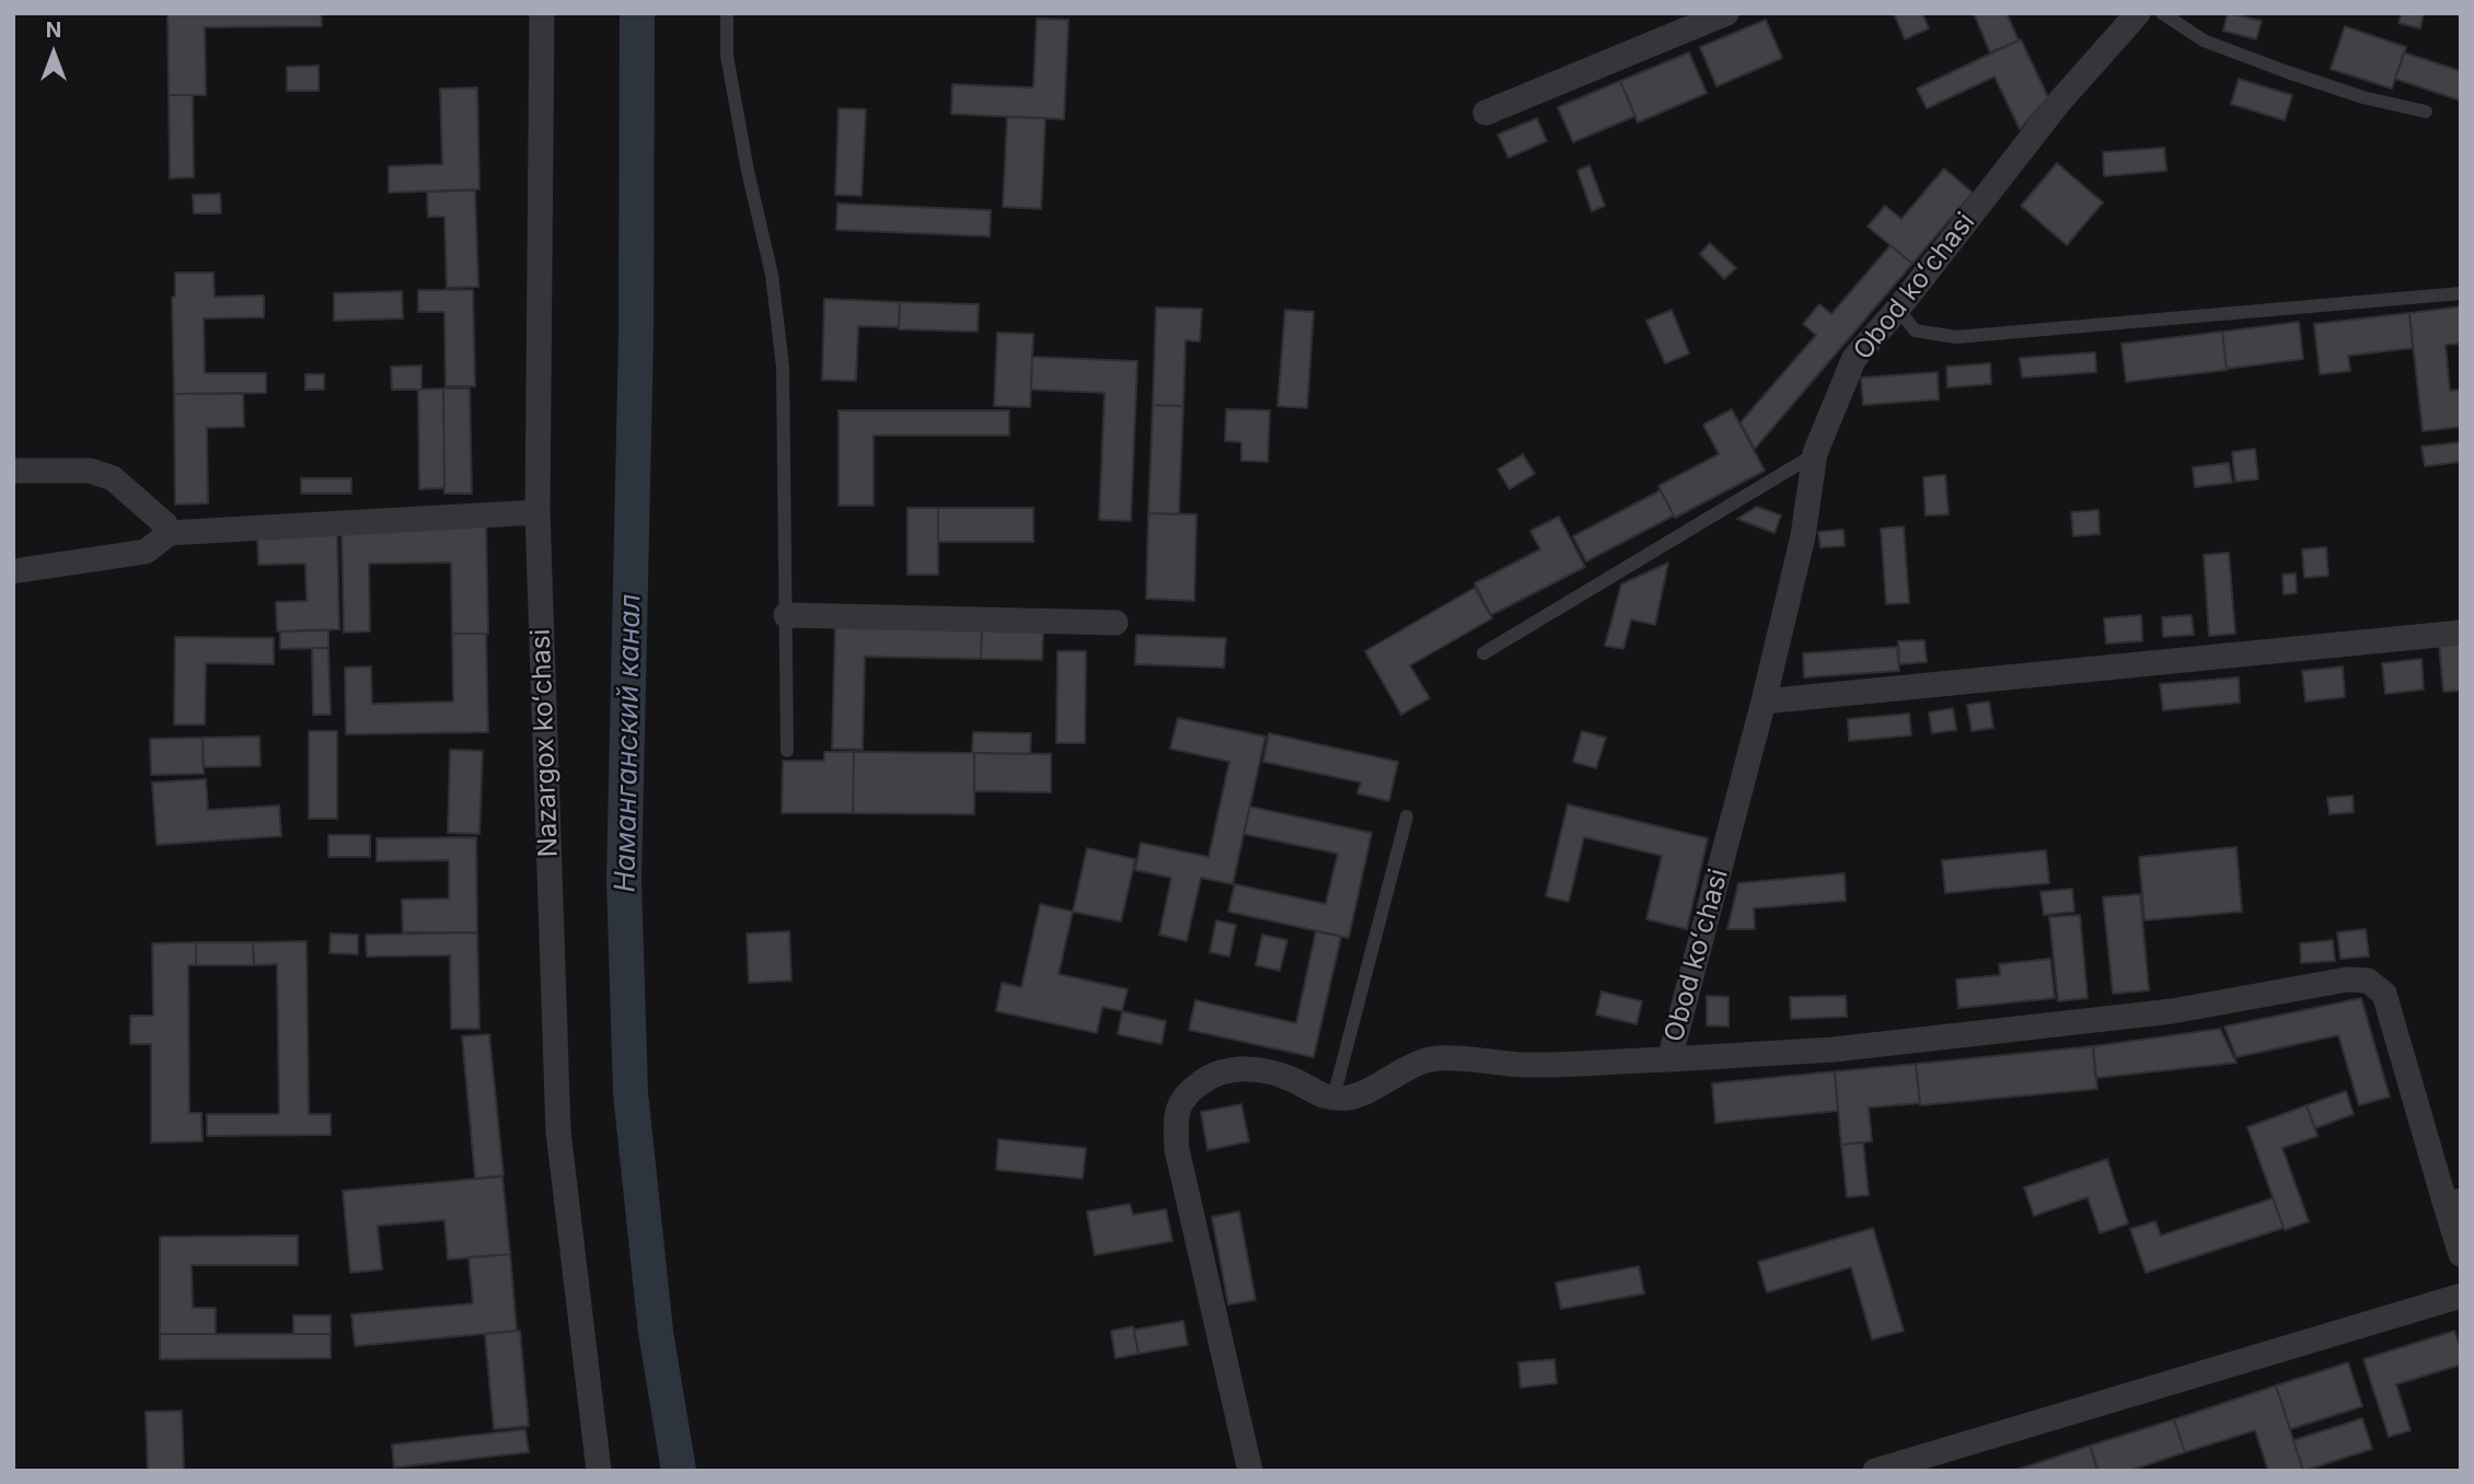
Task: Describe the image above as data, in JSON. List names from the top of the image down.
{
  "streets": {
    "street": ["Obod koʻchasi", "Nazargox koʻchasi"]
  },
  "water": ["Наманганский канал"],
  "north": "top"
}
